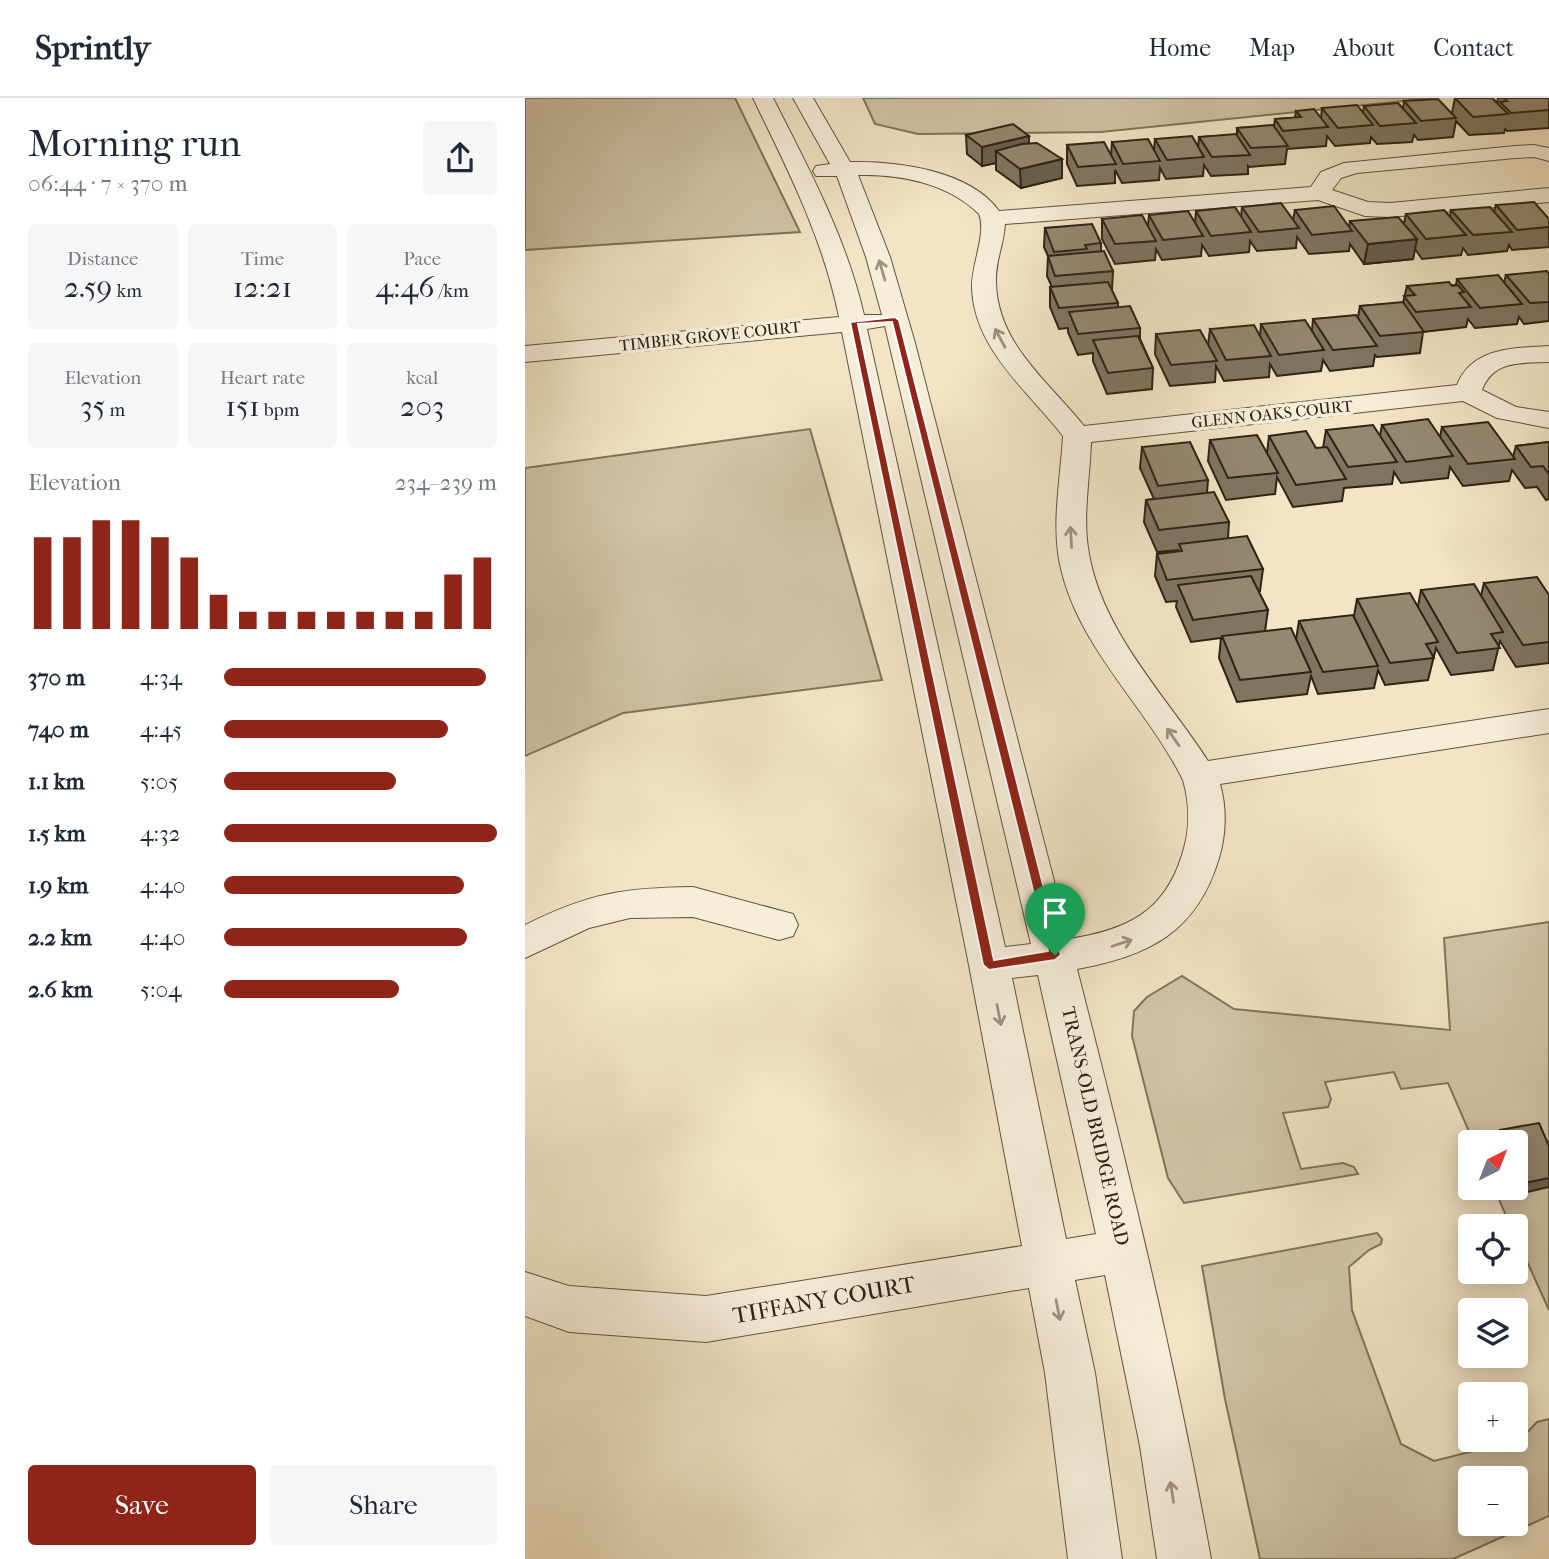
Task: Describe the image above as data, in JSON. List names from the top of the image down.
{
  "streets": {
    "street": [
      "TIMBER GROVE COURT",
      "GLENN OAKS COURT",
      "TRANS-OLD BRIDGE ROAD",
      "TIFFANY COURT"
    ]
  },
  "crossings": [
    ["TIMBER GROVE COURT", "TRANS-OLD BRIDGE ROAD"],
    ["TRANS-OLD BRIDGE ROAD", "TIFFANY COURT"]
  ],
  "north": "top right",
  "page": {
    "header": "Sprintly",
    "nav": [
      "Home",
      "Map",
      "About",
      "Contact"
    ],
    "heading": ["Morning run", "06:44 · 7 × 370 m"],
    "stats": [
      ["Distance", "2.59 km"],
      ["Time", "12:21"],
      ["Pace", "4:46 /km"],
      ["Elevation", "35 m"],
      ["Heart rate", "151 bpm"],
      ["kcal", "203"]
    ],
    "chart": ["Elevation", "234–239 m"],
    "list": [
      {
        "name": "370 m",
        "note": "4:34"
      },
      {
        "name": "740 m",
        "note": "4:45"
      },
      {
        "name": "1.1 km",
        "note": "5:05"
      },
      {
        "name": "1.5 km",
        "note": "4:32"
      },
      {
        "name": "1.9 km",
        "note": "4:40"
      },
      {
        "name": "2.2 km",
        "note": "4:40"
      },
      {
        "name": "2.6 km",
        "note": "5:04"
      }
    ],
    "map_buttons": ["+", "−"],
    "buttons": ["Save", "Share"]
  }
}
